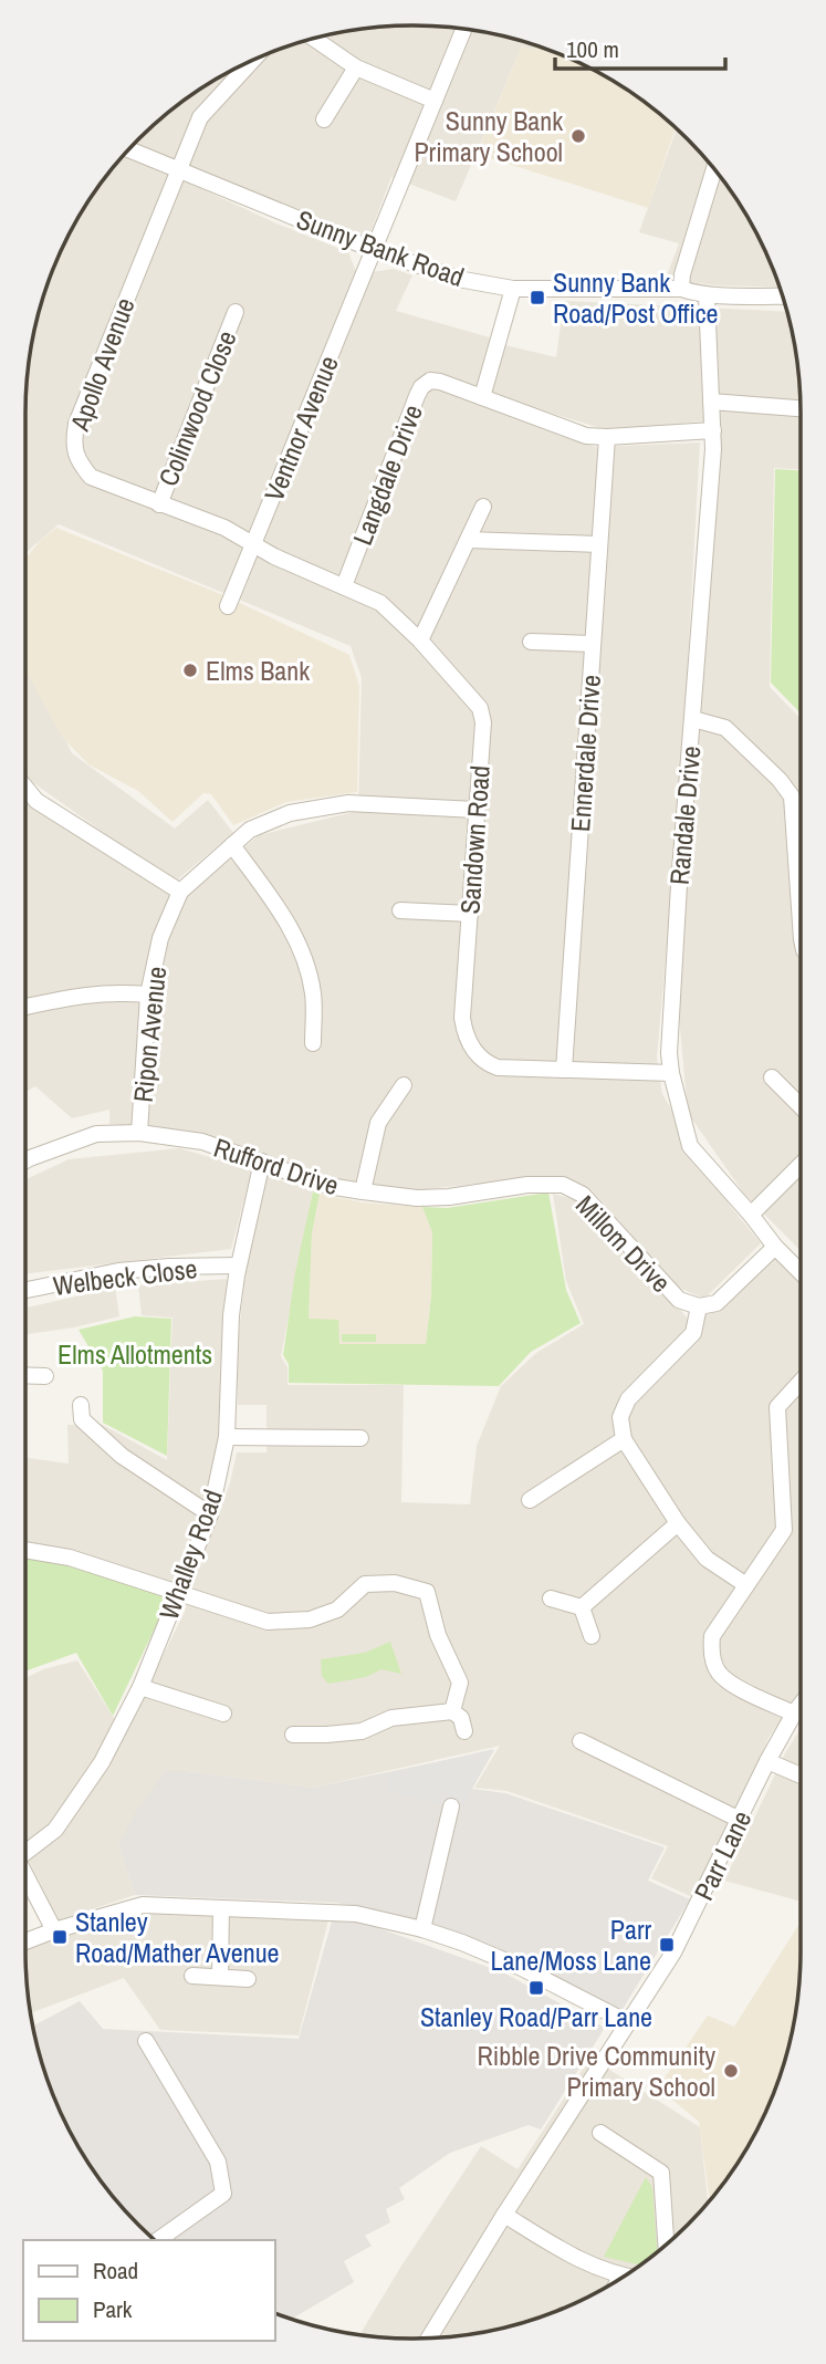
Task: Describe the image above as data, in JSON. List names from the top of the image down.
{
  "streets": {
    "street": [
      "Sunny Bank Road",
      "Apollo Avenue",
      "Colinwood Close",
      "Ventnor Avenue",
      "Langdale Drive",
      "Ennerdale Drive",
      "Randale Drive",
      "Sandown Road",
      "Ripon Avenue",
      "Rufford Drive",
      "Millom Drive",
      "Welbeck Close",
      "Whalley Road",
      "Parr Lane"
    ]
  },
  "crossings": [
    ["Sunny Bank Road", "Apollo Avenue"],
    ["Sunny Bank Road", "Ventnor Avenue"],
    ["Sunny Bank Road", "Randale Drive"],
    ["Apollo Avenue", "Colinwood Close"],
    ["Apollo Avenue", "Ventnor Avenue"],
    ["Apollo Avenue", "Sandown Road"],
    ["Ventnor Avenue", "Sandown Road"],
    ["Langdale Drive", "Ennerdale Drive"],
    ["Langdale Drive", "Randale Drive"],
    ["Langdale Drive", "Sandown Road"],
    ["Ennerdale Drive", "Sandown Road"],
    ["Randale Drive", "Sandown Road"],
    ["Sandown Road", "Ripon Avenue"],
    ["Ripon Avenue", "Rufford Drive"],
    ["Rufford Drive", "Millom Drive"],
    ["Rufford Drive", "Whalley Road"],
    ["Welbeck Close", "Whalley Road"]
  ],
  "parks": ["Elms Allotments"],
  "places": {
    "other": ["Sunny Bank Primary School", "Elms Bank", "Ribble Drive Community Primary School"],
    "transit": [
      "Sunny Bank Road/Post Office",
      "Stanley Road/Mather Avenue",
      "Parr Lane/Moss Lane",
      "Stanley Road/Parr Lane"
    ]
  },
  "legend": ["Road", "Park"],
  "scale_bar": "100 m"
}
